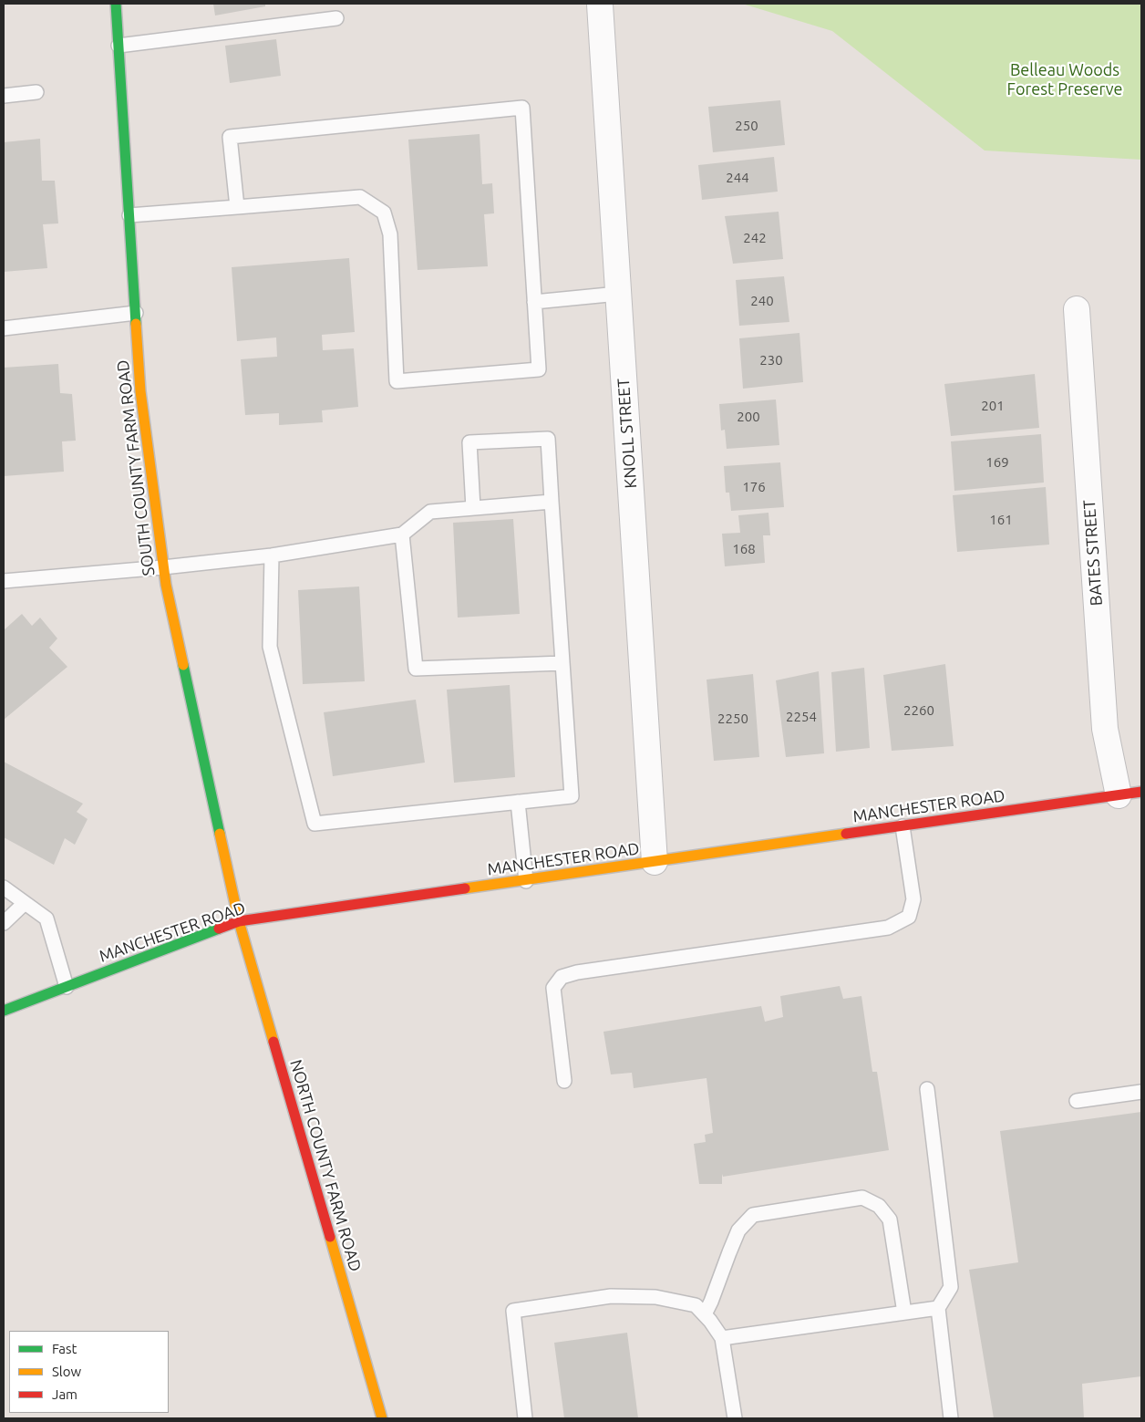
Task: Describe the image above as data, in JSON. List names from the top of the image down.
{
  "streets": {
    "main road": ["SOUTH COUNTY FARM ROAD", "MANCHESTER ROAD", "NORTH COUNTY FARM ROAD"],
    "street": ["KNOLL STREET", "BATES STREET"]
  },
  "crossings": [
    ["KNOLL STREET", "MANCHESTER ROAD"],
    ["SOUTH COUNTY FARM ROAD", "MANCHESTER ROAD"],
    ["SOUTH COUNTY FARM ROAD", "NORTH COUNTY FARM ROAD"],
    ["BATES STREET", "MANCHESTER ROAD"],
    ["MANCHESTER ROAD", "NORTH COUNTY FARM ROAD"]
  ],
  "parks": ["Belleau Woods Forest Preserve"],
  "house_numbers": [
    "250",
    "244",
    "242",
    "240",
    "230",
    "201",
    "200",
    "169",
    "176",
    "161",
    "168",
    "2260",
    "2254",
    "2250"
  ],
  "legend": ["Fast", "Slow", "Jam"]
}
